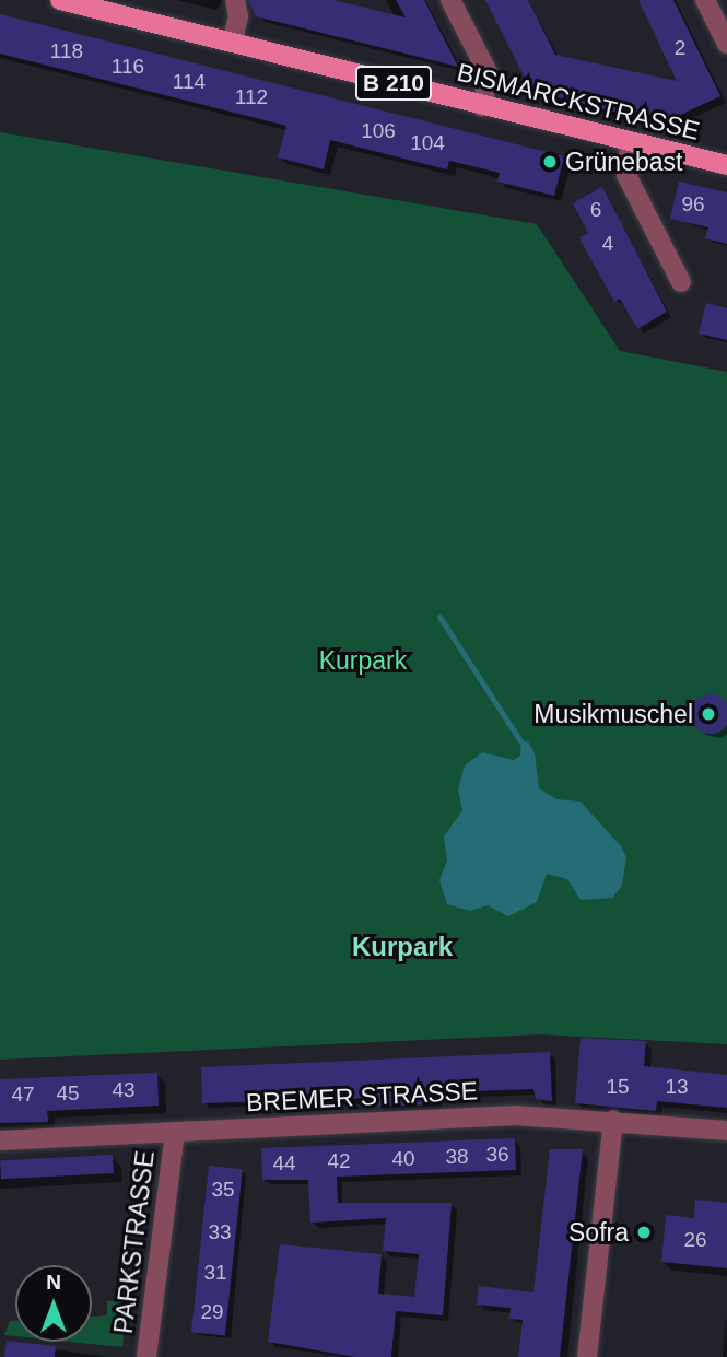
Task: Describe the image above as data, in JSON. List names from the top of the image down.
{
  "streets": {
    "main road": ["B 210", "BISMARCKSTRASSE"],
    "street": ["BREMER STRASSE", "PARKSTRASSE"]
  },
  "crossings": [
    ["BREMER STRASSE", "PARKSTRASSE"]
  ],
  "districts": ["Kurpark"],
  "parks": ["Kurpark"],
  "places": ["Grünebast", "Musikmuschel", "Sofra"],
  "house_numbers": [
    "2",
    "118",
    "116",
    "114",
    "112",
    "106",
    "104",
    "96",
    "6",
    "4",
    "15",
    "13",
    "43",
    "45",
    "47",
    "36",
    "38",
    "40",
    "42",
    "44",
    "35",
    "33",
    "26",
    "31",
    "29"
  ],
  "north": "top"
}
